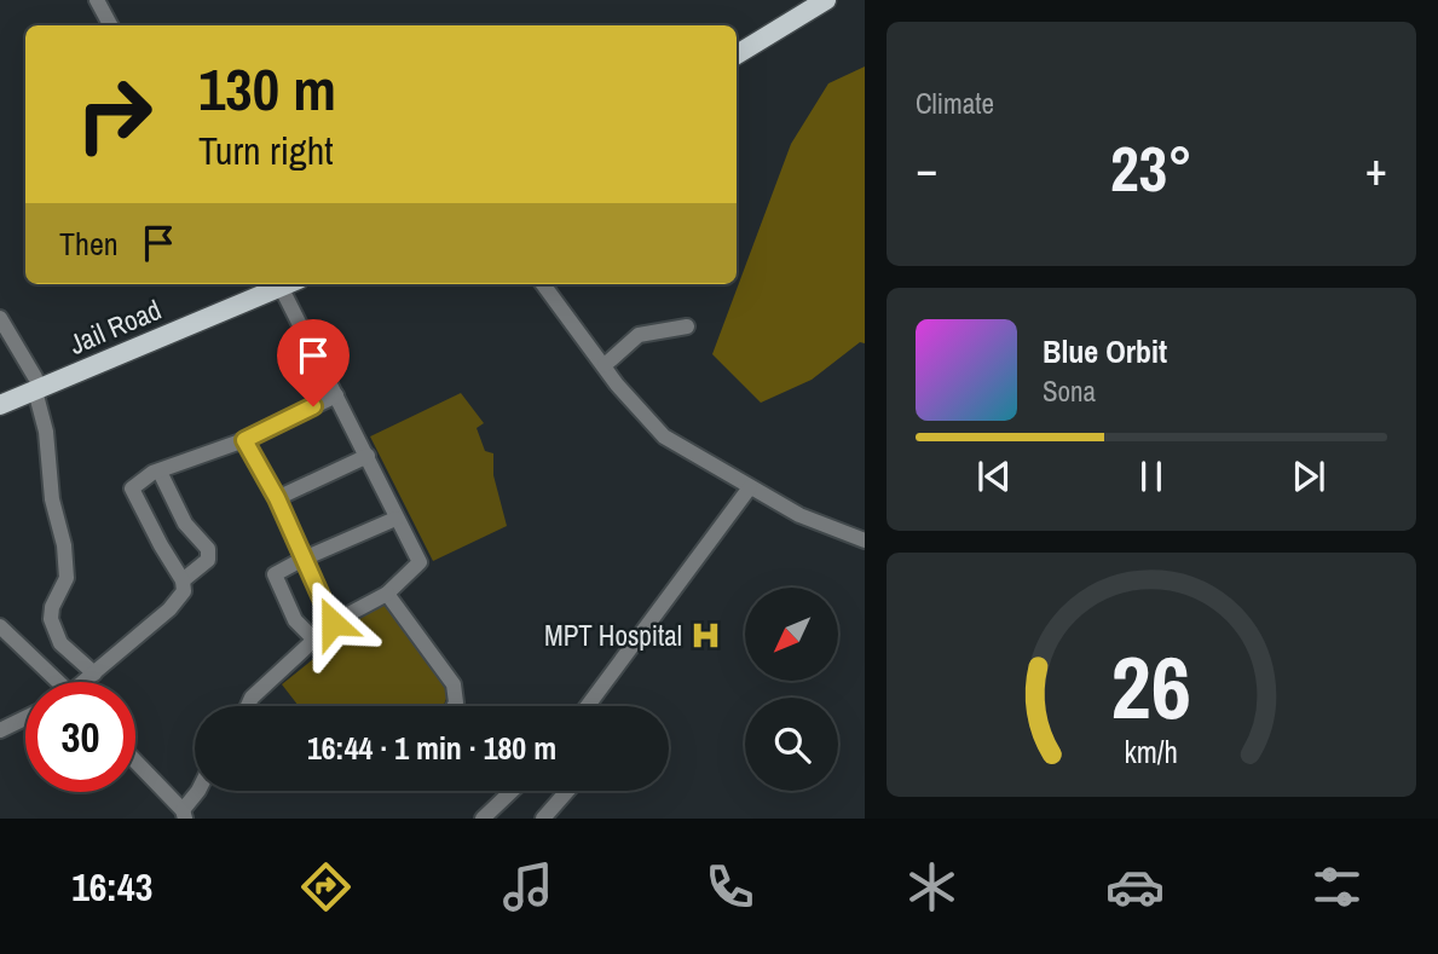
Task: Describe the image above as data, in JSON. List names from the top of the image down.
{
  "streets": {
    "main road": ["Jail Road"]
  },
  "places": {
    "hospital": ["MPT Hospital"]
  },
  "north": "bottom left",
  "page": {
    "tile": "Climate",
    "turn": ["130 m", "Turn right"],
    "heat": ["−", "23°", "+"],
    "then": "Then",
    "song": ["Blue Orbit", "Sona"],
    "limit": "30",
    "trip": "16:44 · 1 min · 180 m",
    "tabs": "16:43",
    "gauge": ["26", "km/h"]
  }
}
